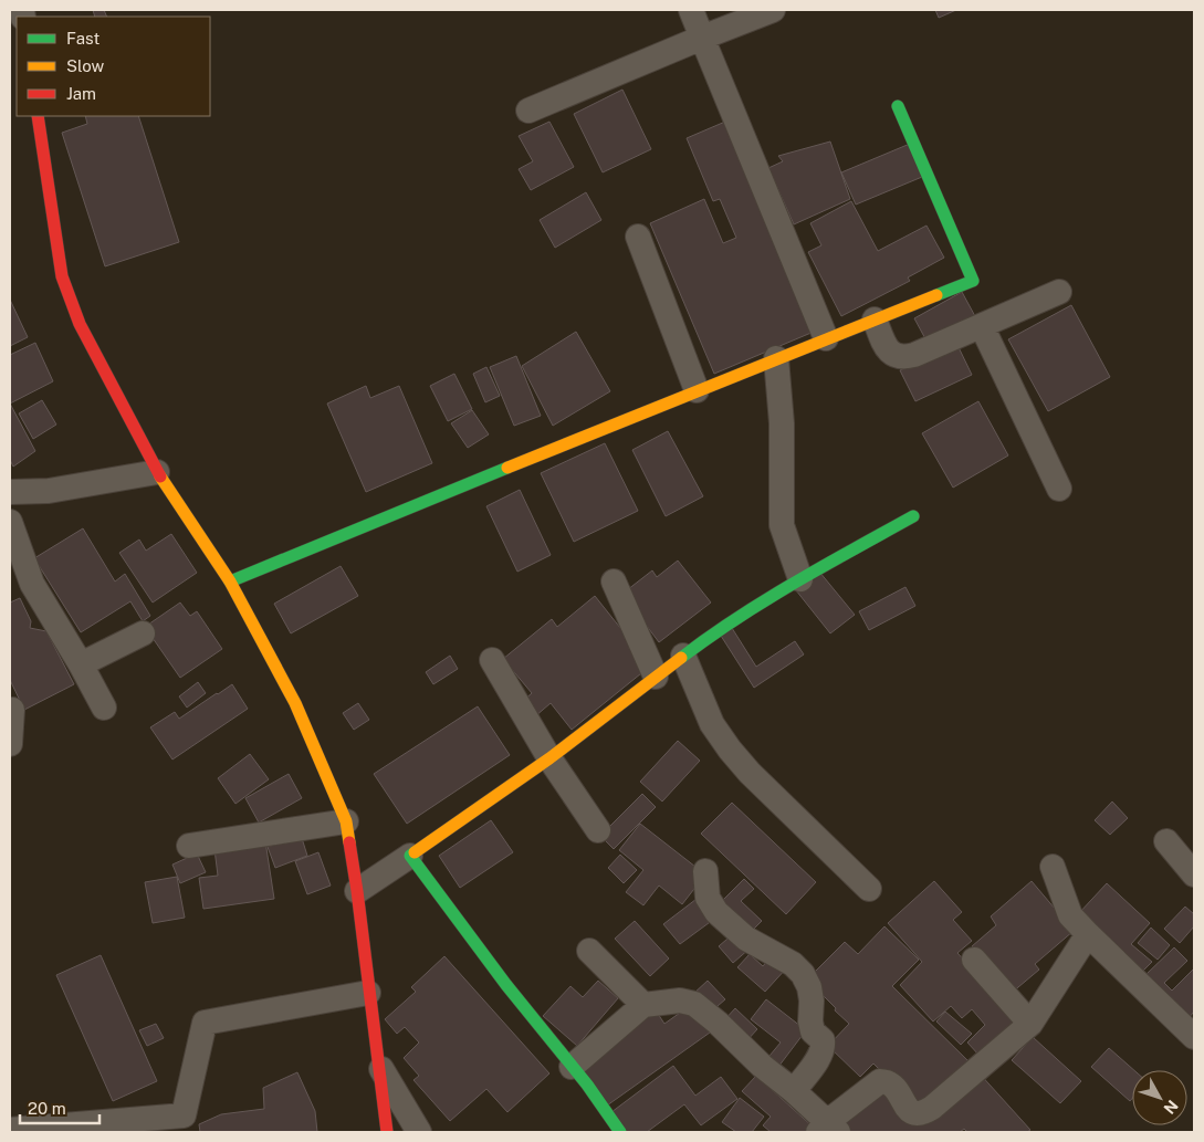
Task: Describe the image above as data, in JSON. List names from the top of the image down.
{
  "legend": ["Fast", "Slow", "Jam"],
  "scale_bar": "20 m",
  "north": "bottom right"
}
